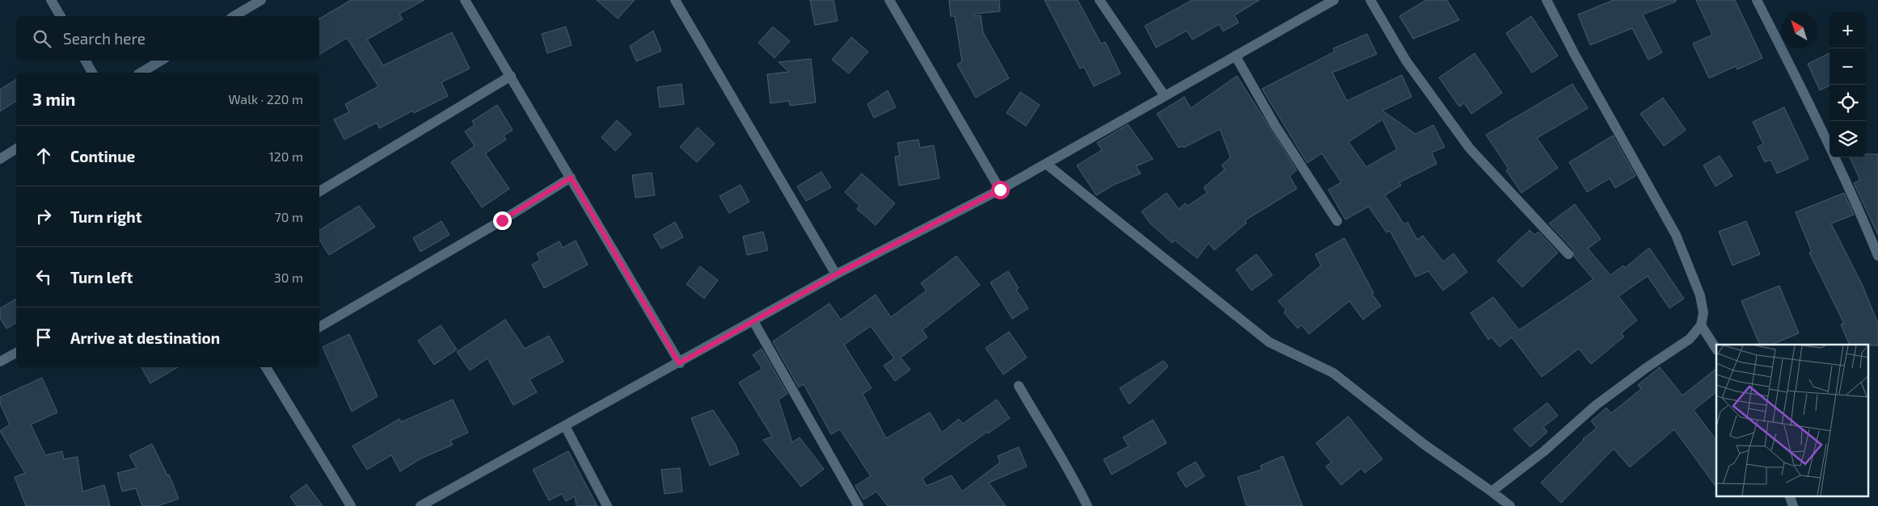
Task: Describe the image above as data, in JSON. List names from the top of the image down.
{
  "north": "top left",
  "page": {
    "map_buttons": ["+", "−"],
    "search": "Search here",
    "heading": ["3 min", "Walk · 220 m"],
    "list": [
      ["Continue", "120 m"],
      ["Turn right", "70 m"],
      ["Turn left", "30 m"],
      "Arrive at destination"
    ]
  }
}
